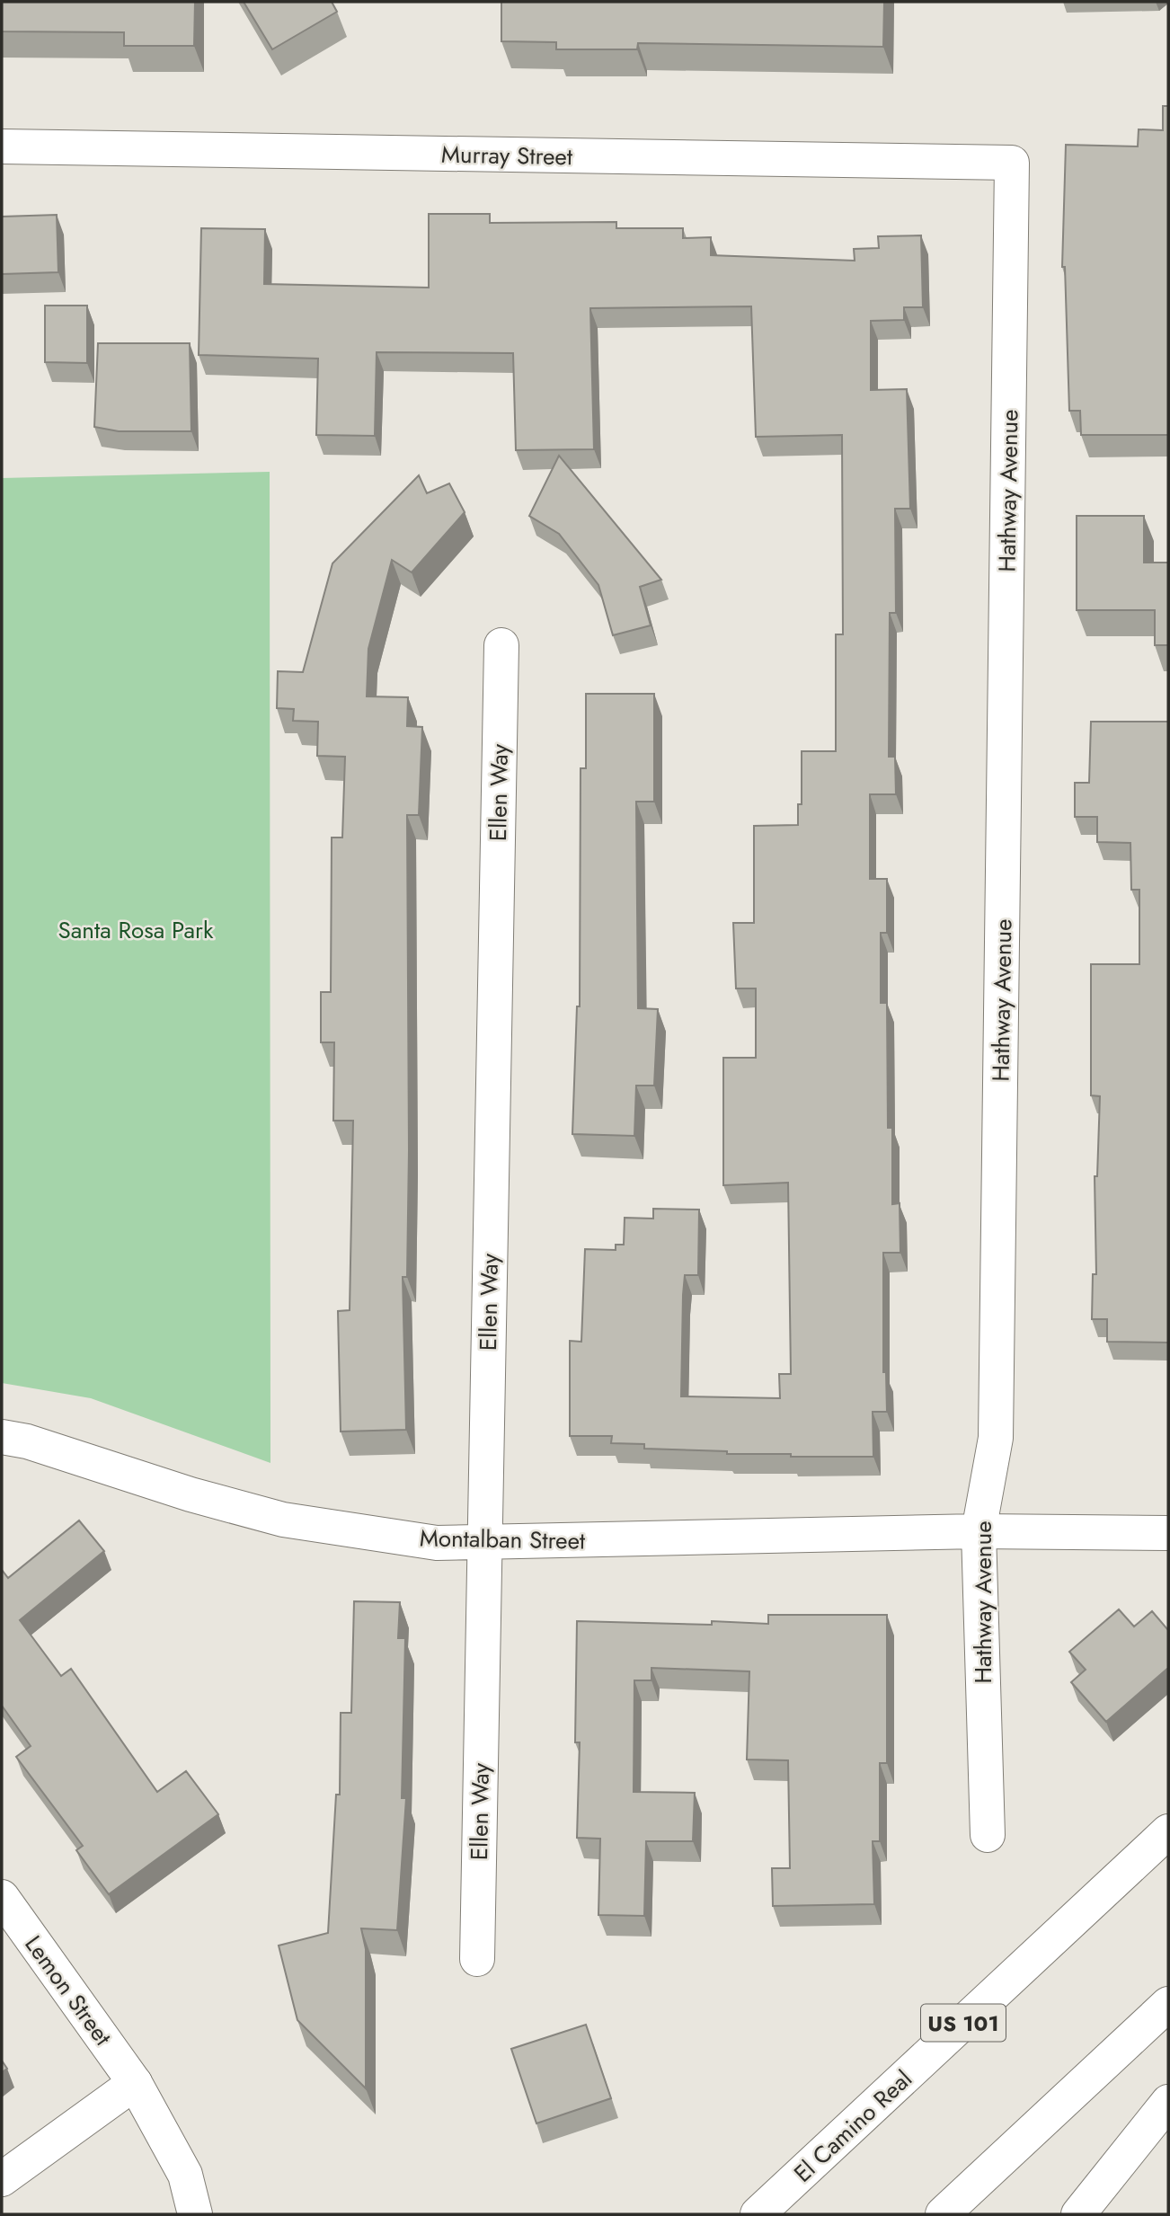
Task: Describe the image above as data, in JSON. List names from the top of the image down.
{
  "streets": {
    "main road": [
      "Murray Street",
      "Hathway Avenue",
      "Ellen Way",
      "Montalban Street",
      "Lemon Street",
      "US 101",
      "El Camino Real"
    ]
  },
  "crossings": [
    ["Murray Street", "Hathway Avenue"],
    ["Hathway Avenue", "Montalban Street"],
    ["Ellen Way", "Montalban Street"]
  ],
  "parks": ["Santa Rosa Park"]
}
